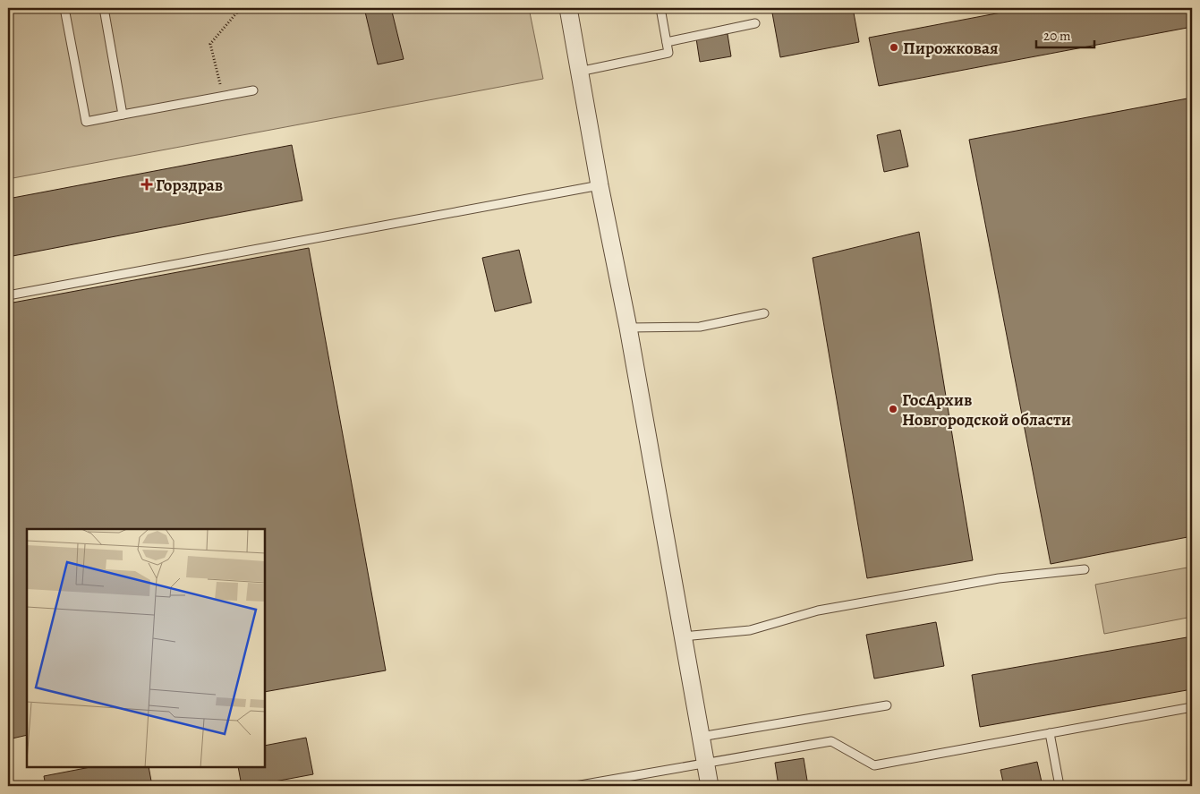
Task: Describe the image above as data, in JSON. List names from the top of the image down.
{
  "places": {
    "other": ["Пирожковая", "ГосАрхив Новгородской области"],
    "health": ["Горздрав"]
  },
  "scale_bar": "20 m"
}
